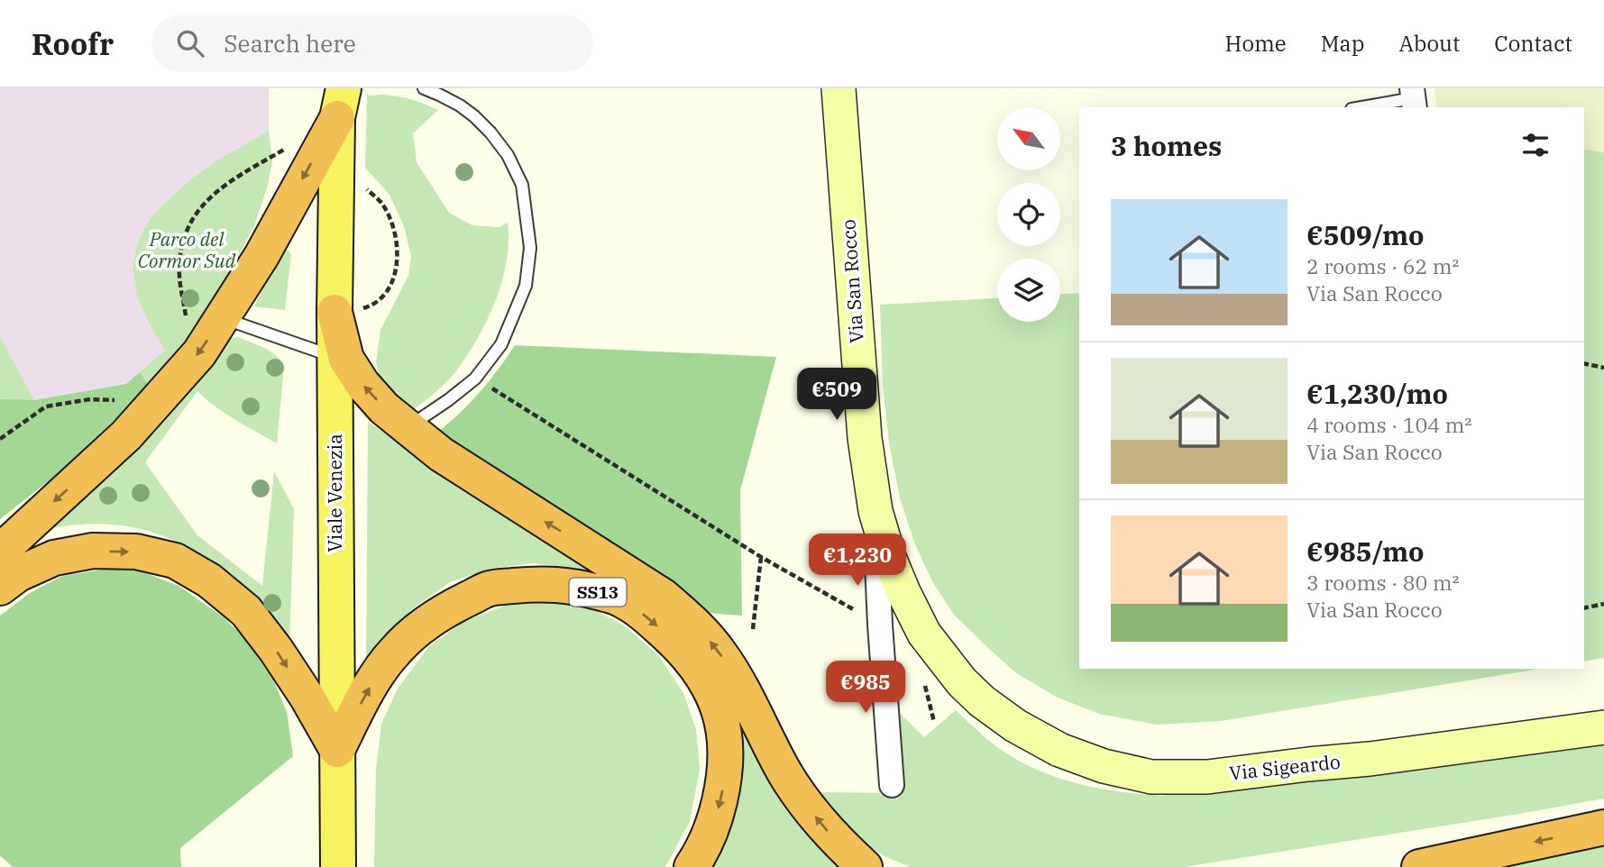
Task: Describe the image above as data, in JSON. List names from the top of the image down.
{
  "streets": {
    "highway": ["SS13"],
    "main road": ["Viale Venezia"],
    "street": ["Via San Rocco", "Via Sigeardo"]
  },
  "crossings": [
    ["Via San Rocco", "Via Sigeardo"],
    ["Viale Venezia", "SS13"]
  ],
  "parks": ["Parco del Cormor Sud"],
  "north": "top left",
  "page": {
    "header": "Roofr",
    "search": "Search here",
    "nav": [
      "Home",
      "Map",
      "About",
      "Contact"
    ],
    "heading": "3 homes",
    "list": [
      {
        "name": "€509/mo",
        "note": "2 rooms · 62 m² · Via San Rocco"
      },
      {
        "name": "€1,230/mo",
        "note": "4 rooms · 104 m² · Via San Rocco"
      },
      {
        "name": "€985/mo",
        "note": "3 rooms · 80 m² · Via San Rocco"
      }
    ],
    "price": ["€509", "€1,230", "€985"]
  }
}
